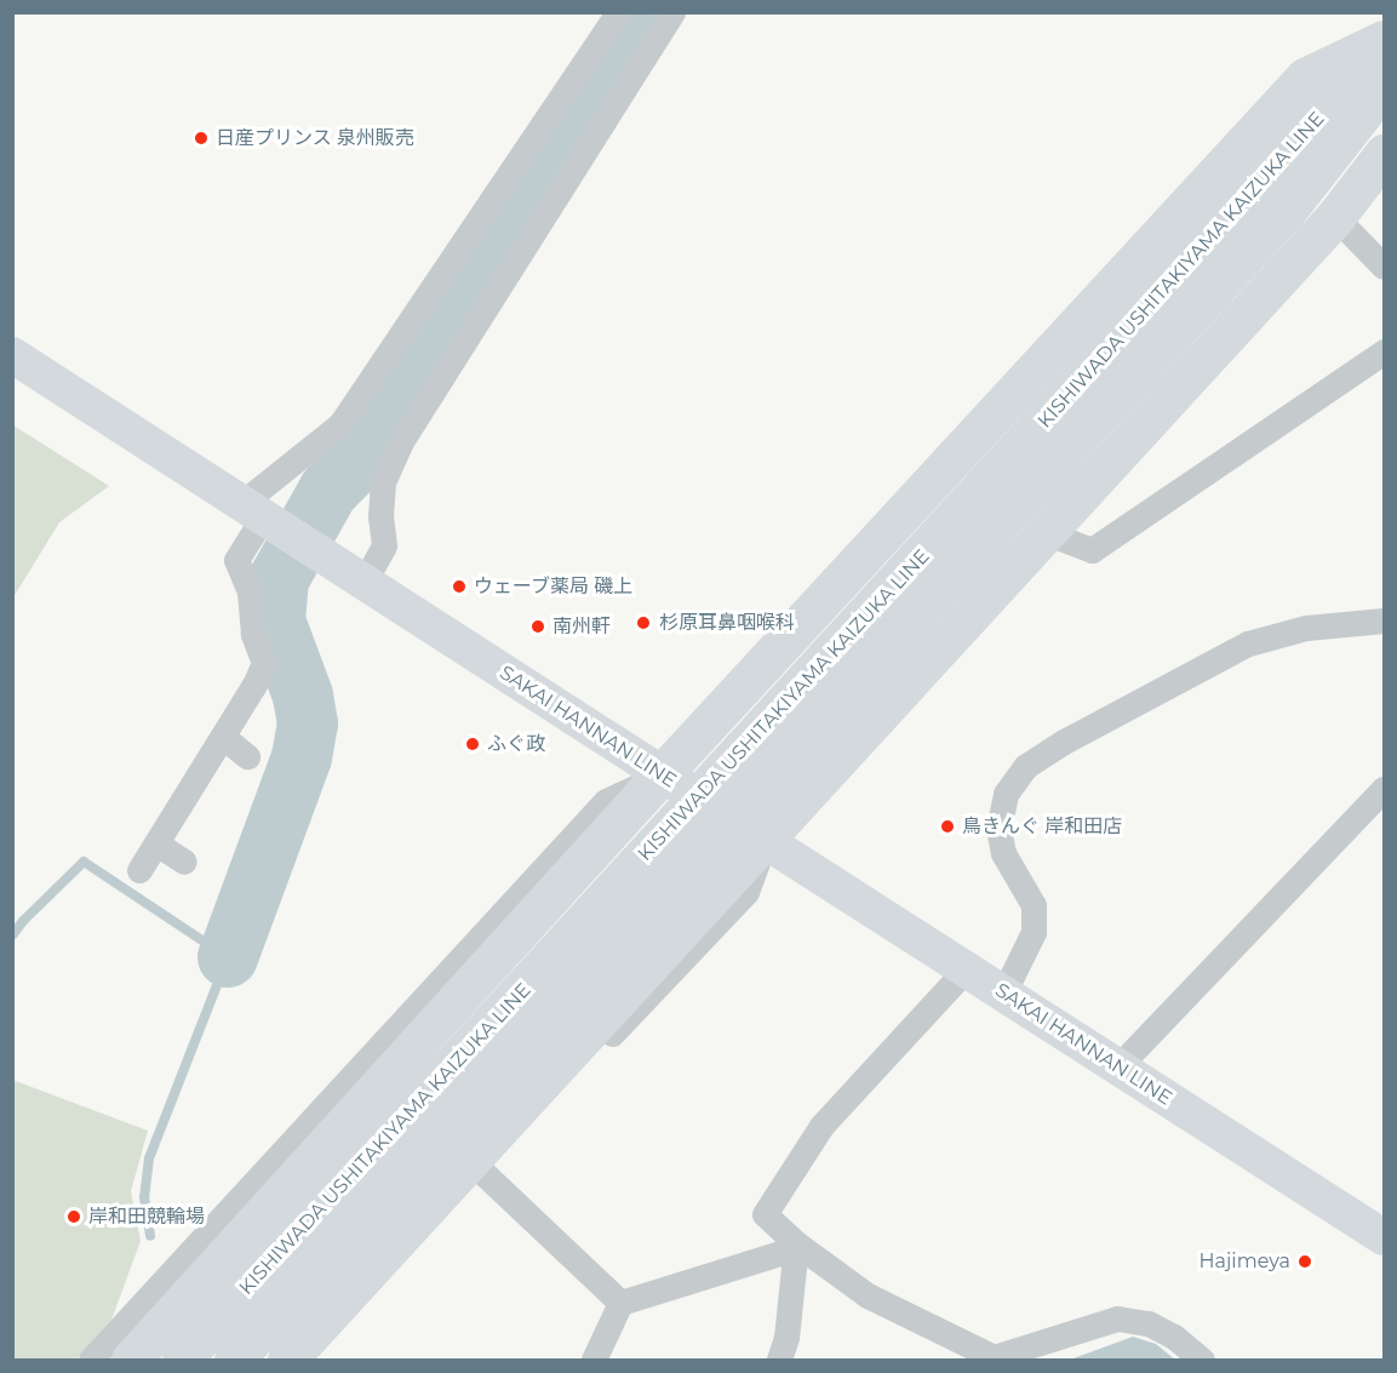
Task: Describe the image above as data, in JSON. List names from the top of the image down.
{
  "streets": {
    "main road": ["KISHIWADA USHITAKIYAMA KAIZUKA LINE", "SAKAI HANNAN LINE"]
  },
  "places": [
    "日産プリンス 泉州販売",
    "ウェーブ薬局 磯上",
    "杉原耳鼻咽喉科",
    "南州軒",
    "ふぐ政",
    "鳥きんぐ 岸和田店",
    "岸和田競輪場",
    "Hajimeya"
  ]
}
